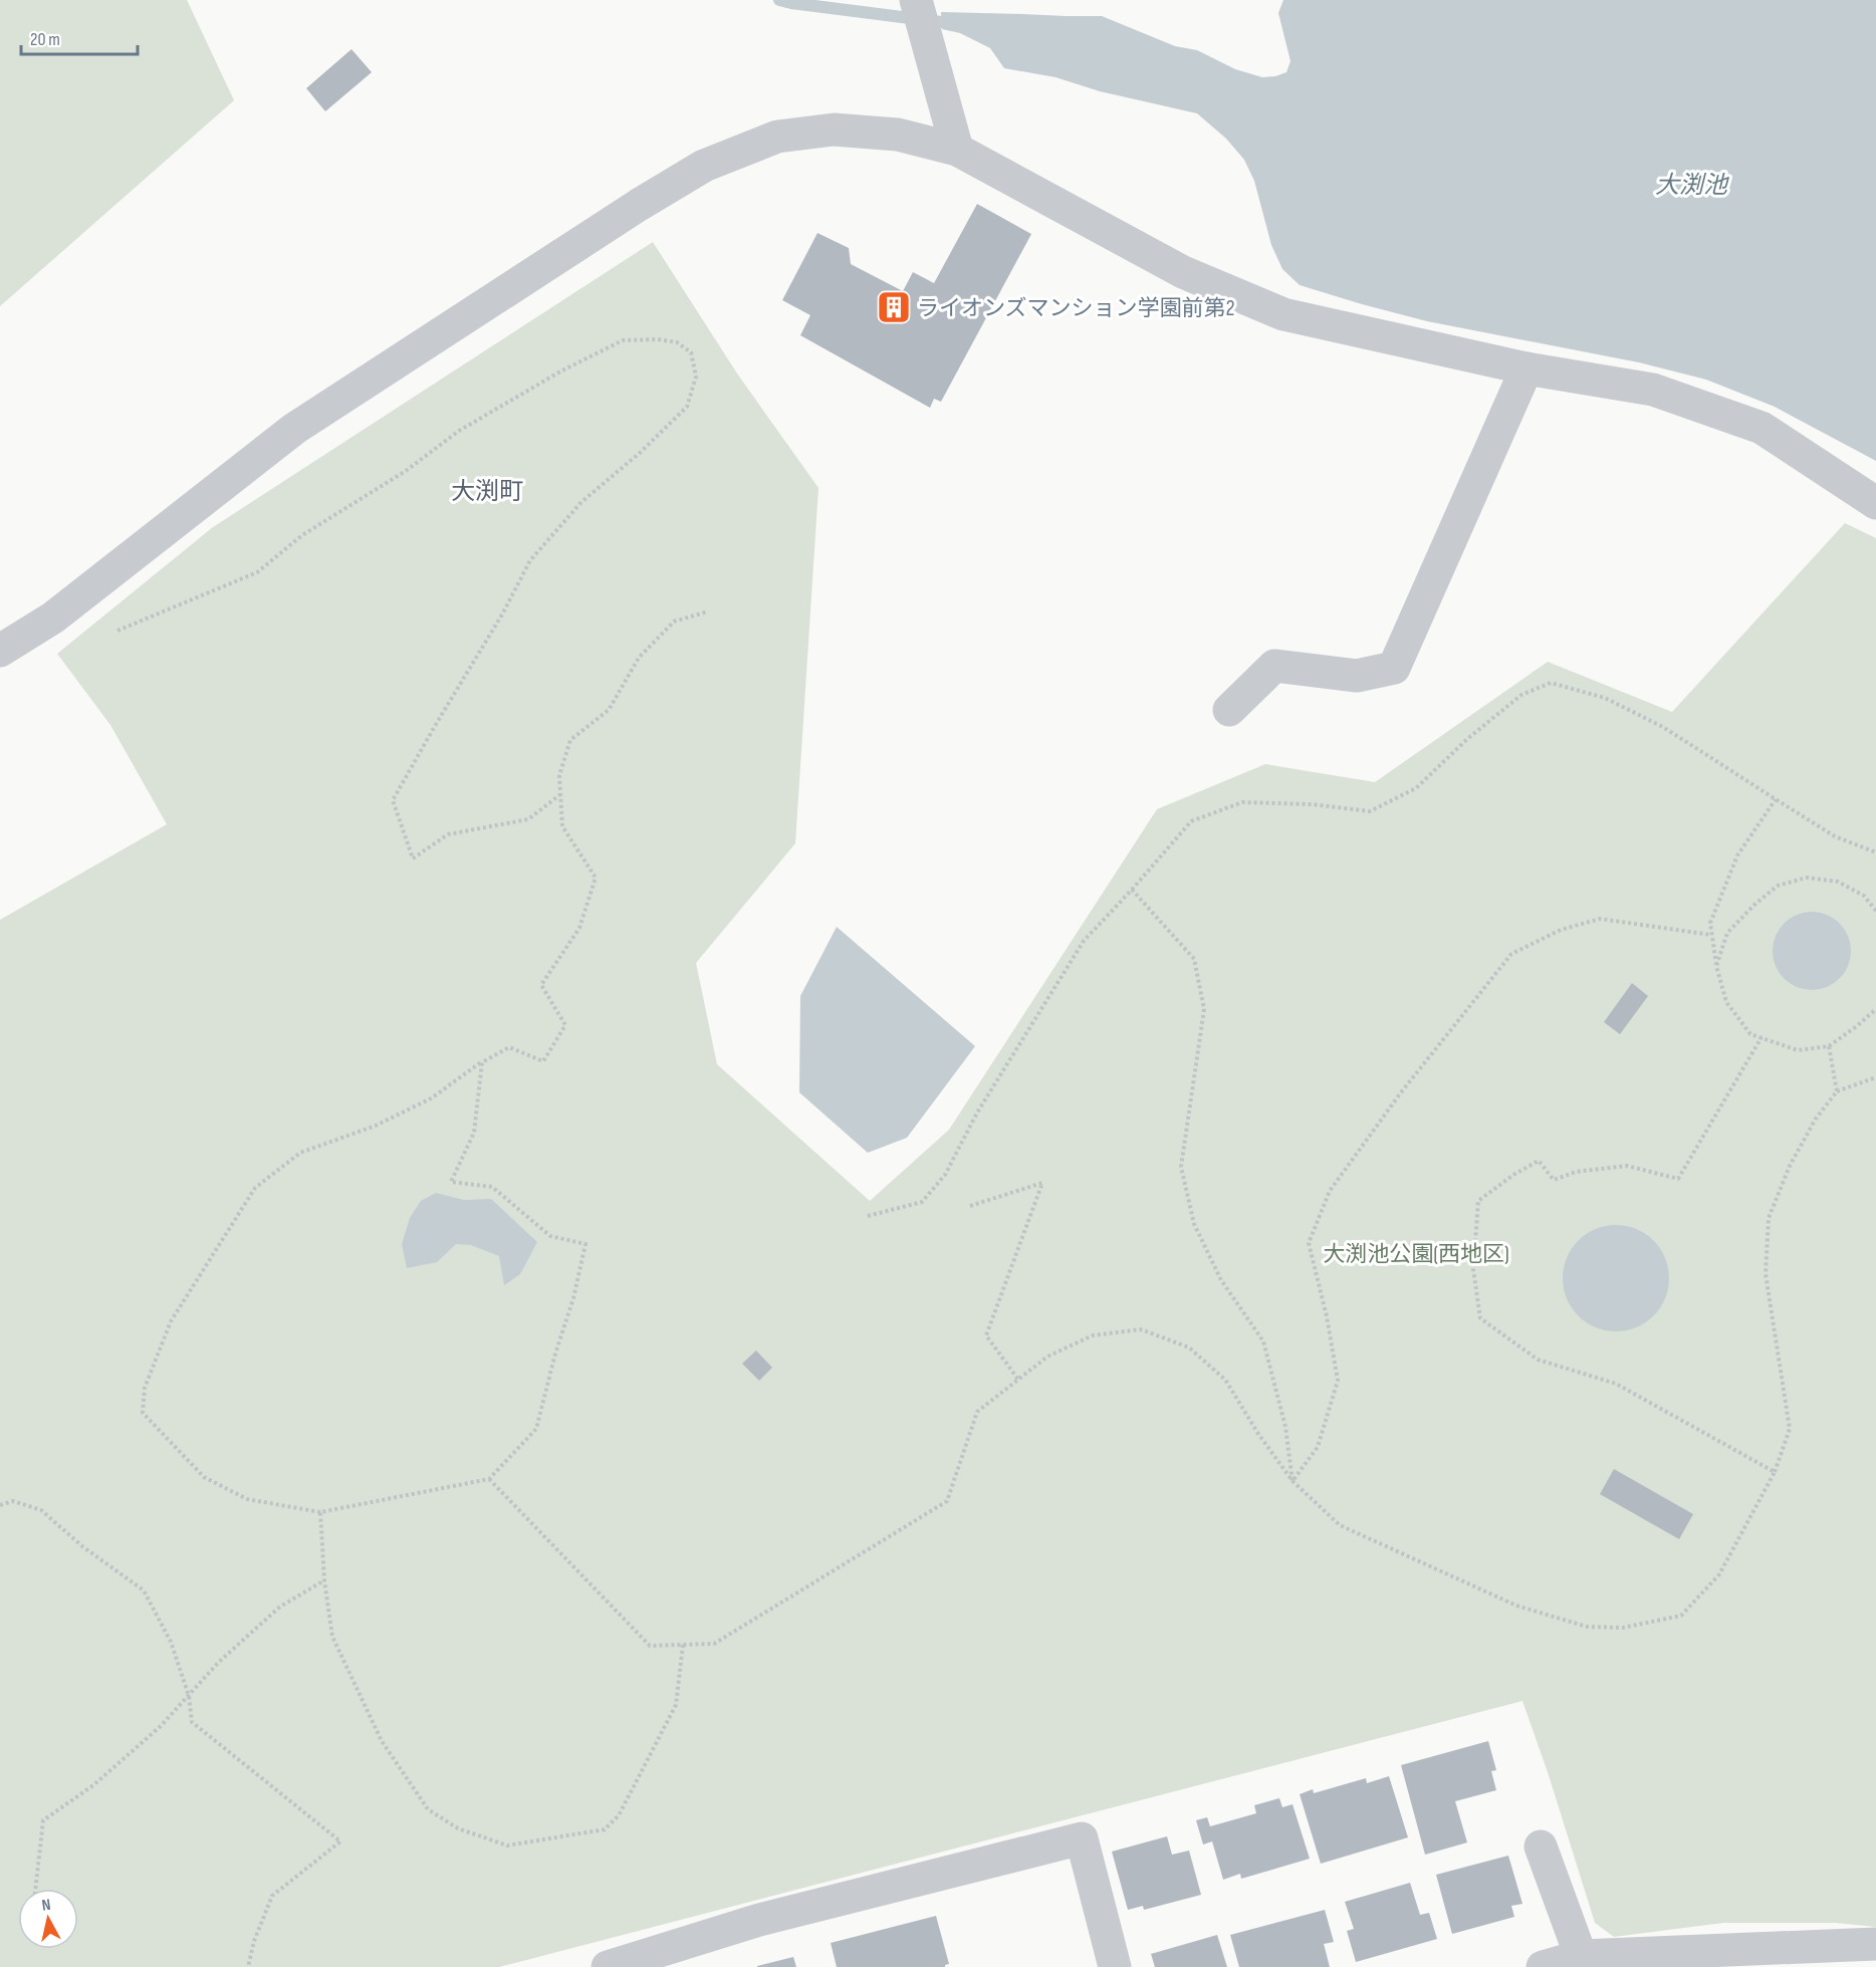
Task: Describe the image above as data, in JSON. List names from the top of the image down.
{
  "districts": ["大渕町"],
  "water": ["大渕池"],
  "parks": ["大渕池公園(西地区)"],
  "places": {
    "building": ["ライオンズマンション学園前第2"]
  },
  "scale_bar": "20 m",
  "north": "top"
}
